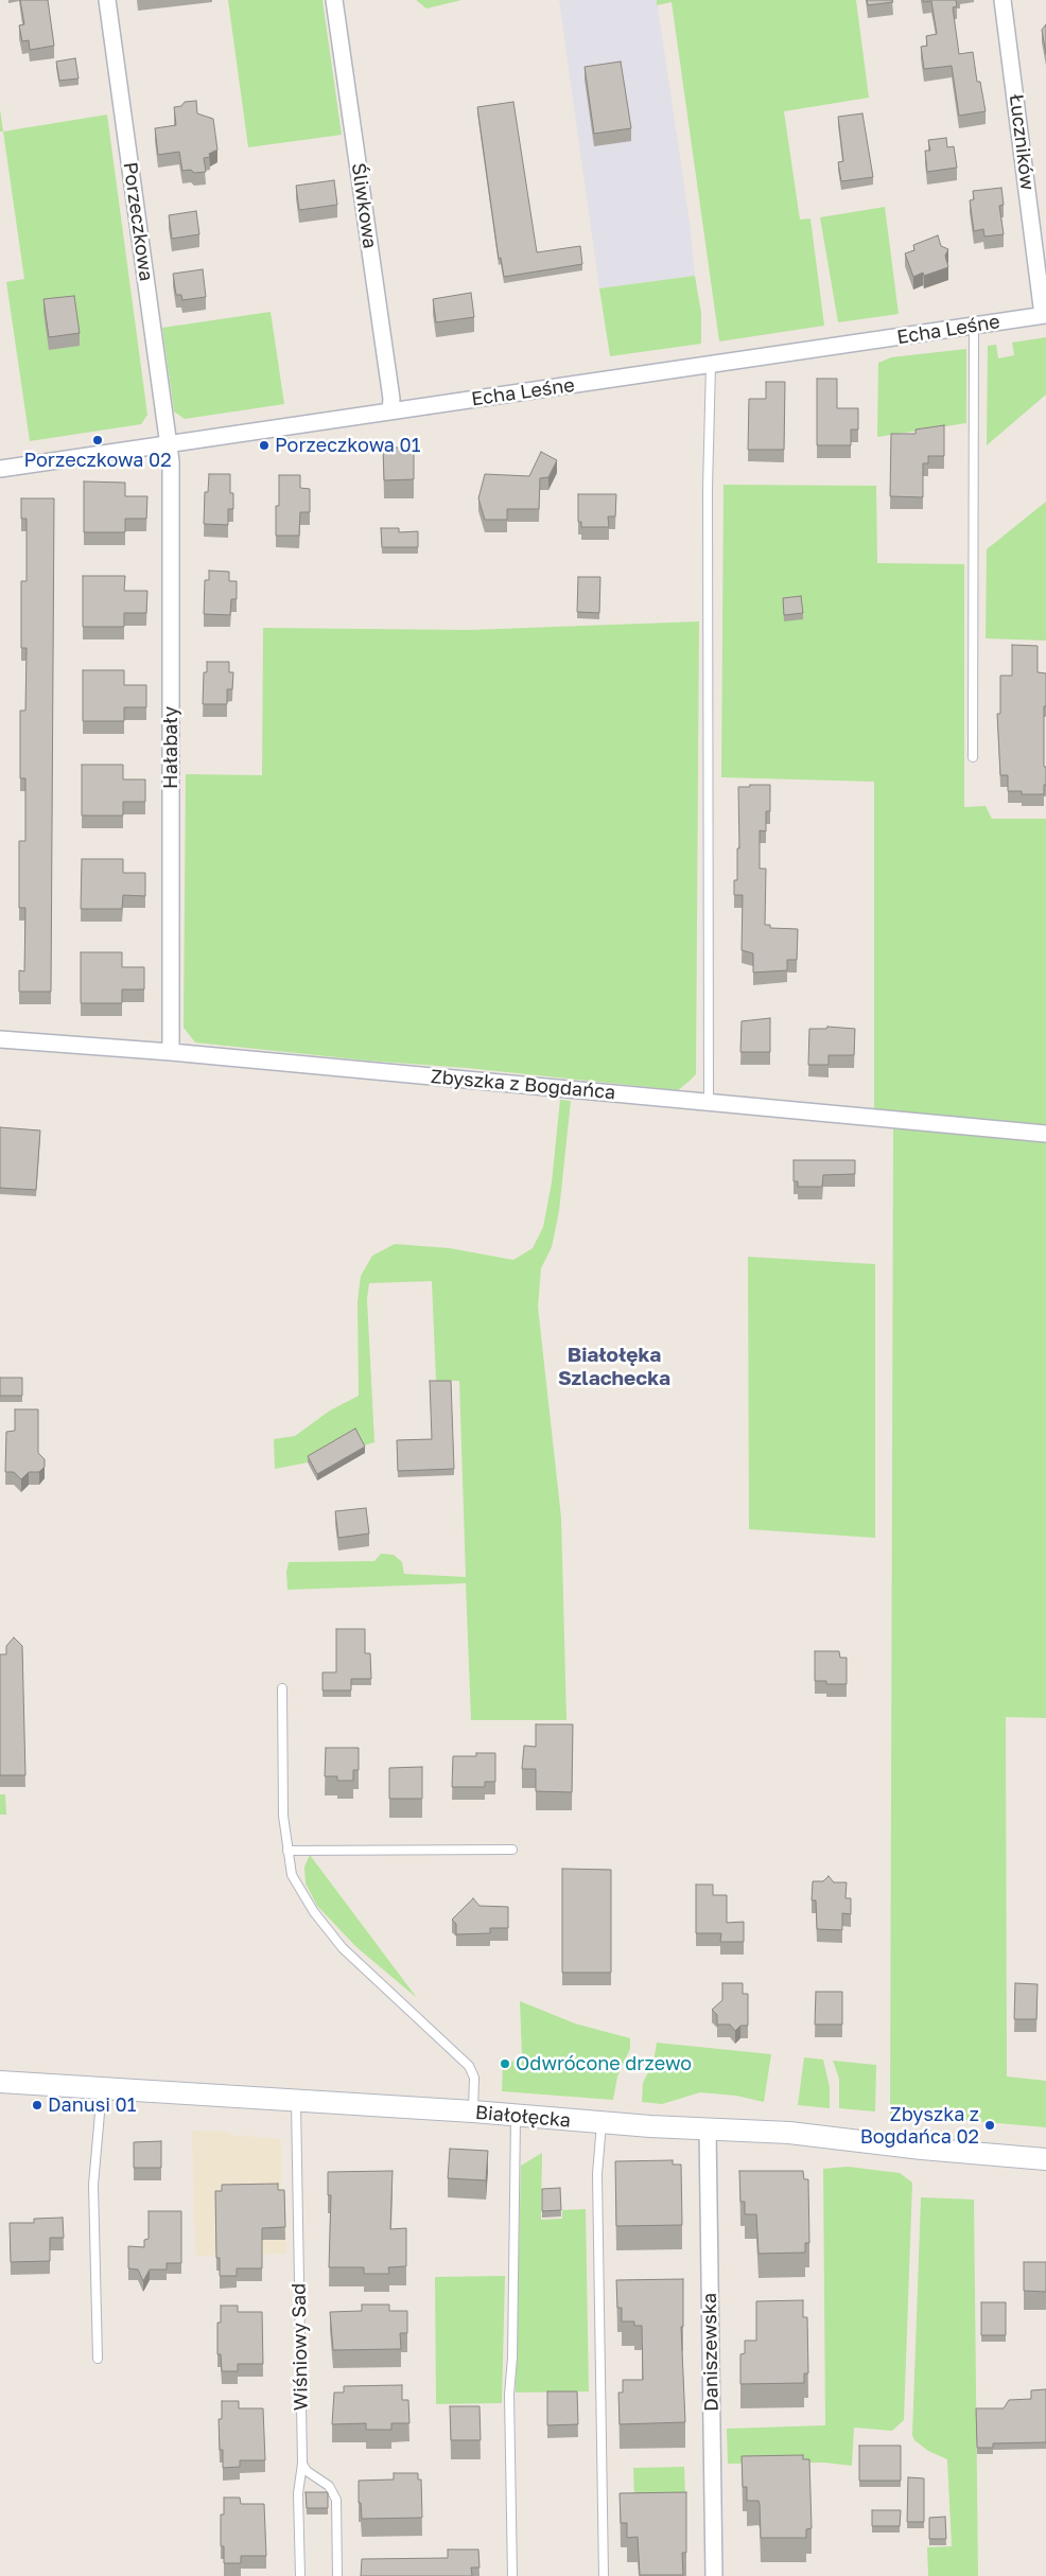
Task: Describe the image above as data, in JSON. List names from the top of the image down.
{
  "streets": {
    "street": [
      "Łuczników",
      "Śliwkowa",
      "Porzeczkowa",
      "Echa Leśne",
      "Hałabały",
      "Zbyszka z Bogdańca",
      "Białołęcka",
      "Daniszewska"
    ],
    "lane": ["Wiśniowy Sad"]
  },
  "crossings": [
    ["Łuczników", "Echa Leśne"],
    ["Śliwkowa", "Echa Leśne"],
    ["Porzeczkowa", "Echa Leśne"],
    ["Porzeczkowa", "Hałabały"],
    ["Echa Leśne", "Hałabały"],
    ["Hałabały", "Zbyszka z Bogdańca"],
    ["Białołęcka", "Wiśniowy Sad"],
    ["Białołęcka", "Daniszewska"]
  ],
  "districts": ["Białołęka Szlachecka"],
  "places": [
    "Porzeczkowa 02",
    "Porzeczkowa 01",
    "Odwrócone drzewo",
    "Danusi 01",
    "Zbyszka z Bogdańca 02"
  ]
}
